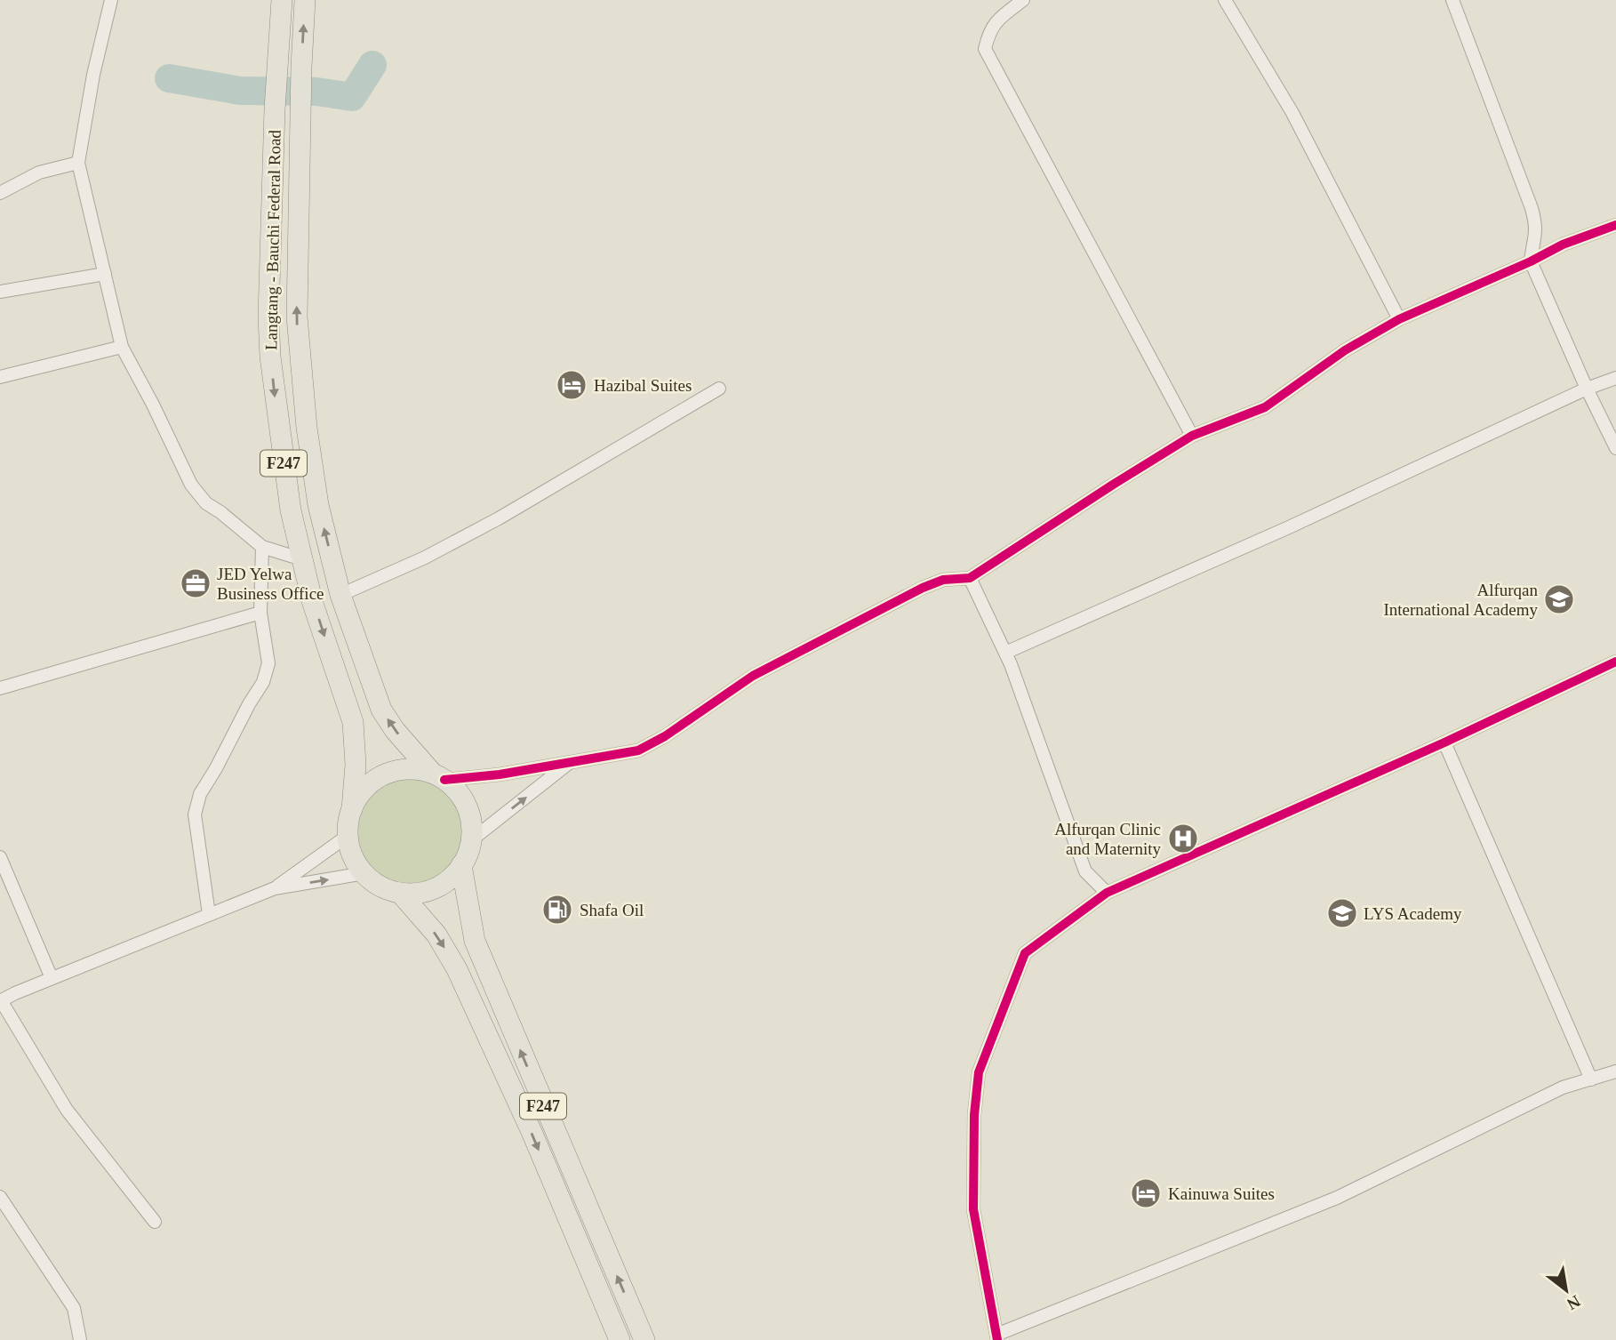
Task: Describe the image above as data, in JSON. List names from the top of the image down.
{
  "streets": {
    "main road": ["Langtang - Bauchi Federal Road", "F247"]
  },
  "crossings": [
    ["Langtang - Bauchi Federal Road", "F247"]
  ],
  "places": {
    "hotel": ["Hazibal Suites", "Kainuwa Suites"],
    "office": ["JED Yelwa Business Office"],
    "school or university": ["Alfurqan International Academy", "LYS Academy"],
    "hospital": ["Alfurqan Clinic and Maternity"],
    "fuel station": ["Shafa Oil"]
  },
  "north": "bottom right"
}
